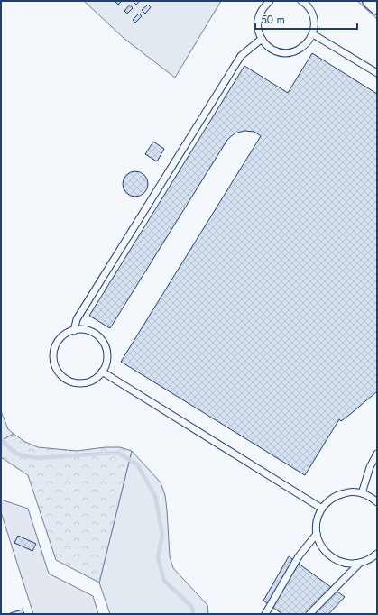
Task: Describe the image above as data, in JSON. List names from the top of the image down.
{
  "scale_bar": "50 m"
}
